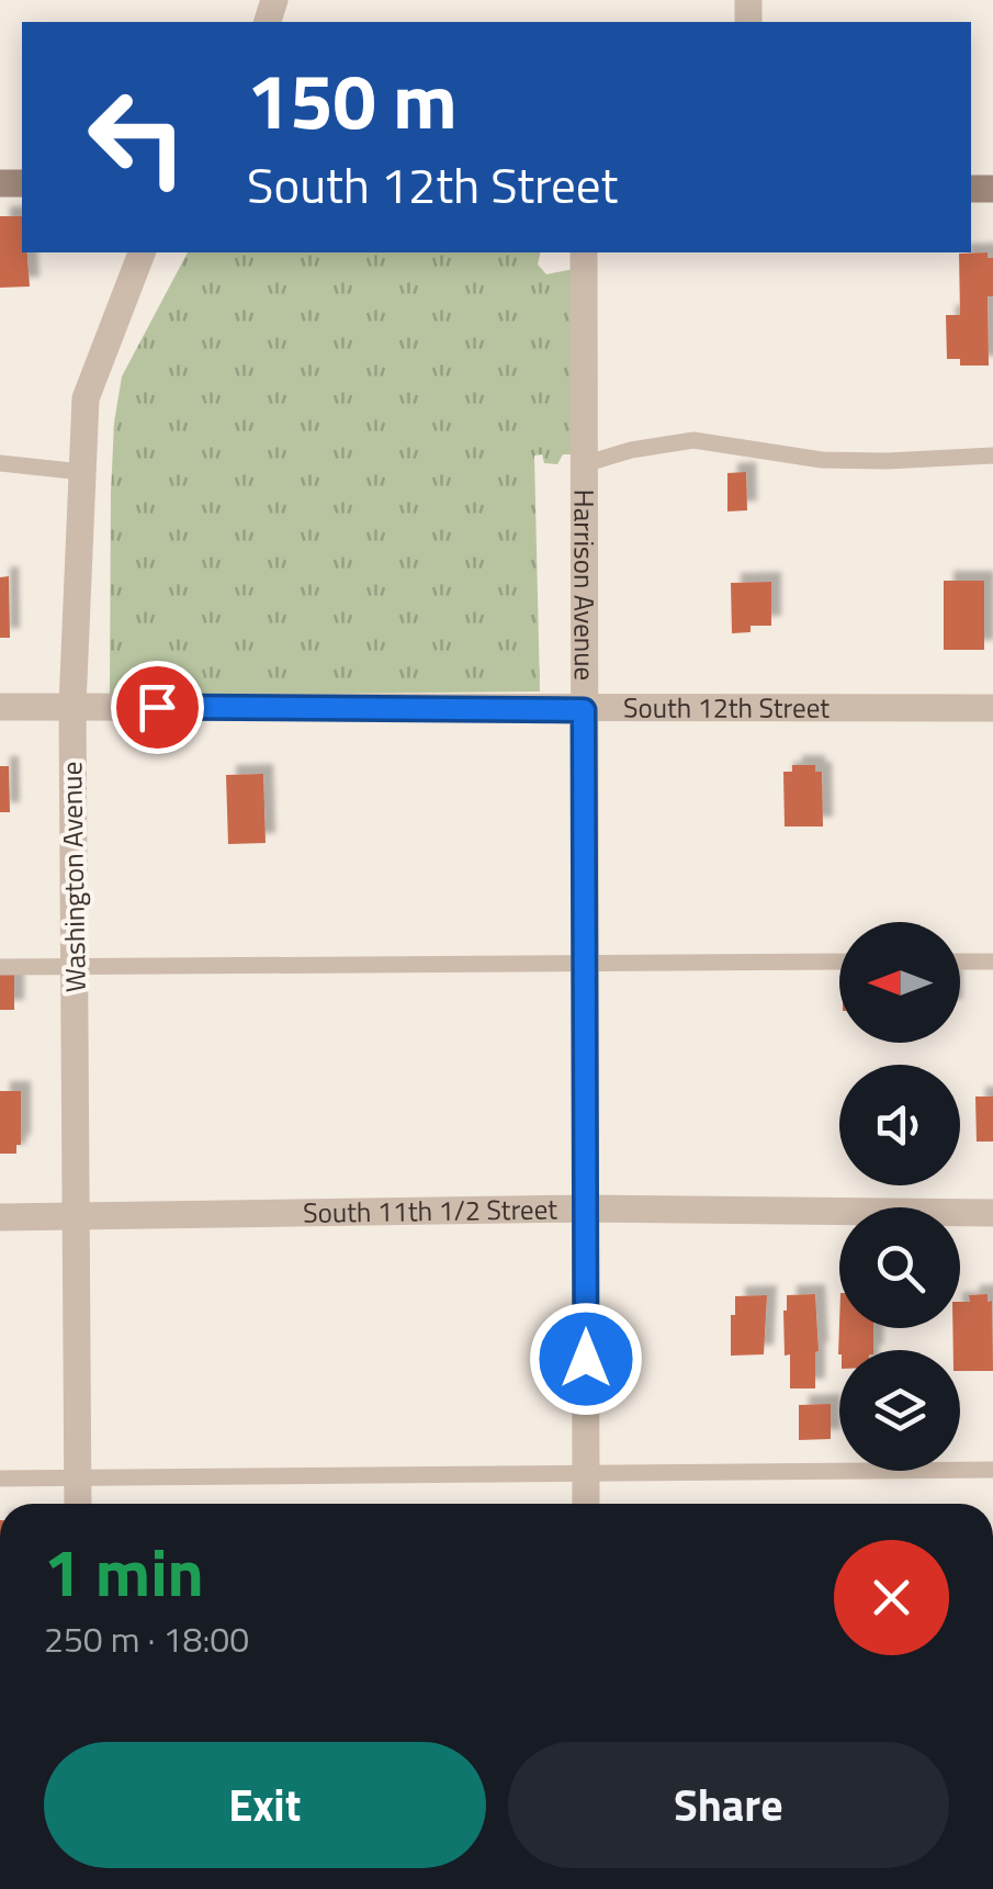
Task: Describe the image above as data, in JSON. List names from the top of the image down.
{
  "streets": {
    "street": [
      "Harrison Avenue",
      "South 12th Street",
      "Washington Avenue",
      "South 11th 1/2 Street"
    ]
  },
  "crossings": [
    ["Harrison Avenue", "South 12th Street"],
    ["Harrison Avenue", "South 11th 1/2 Street"],
    ["South 12th Street", "Washington Avenue"],
    ["Washington Avenue", "South 11th 1/2 Street"]
  ],
  "north": "left",
  "page": {
    "turn": ["150 m", "South 12th Street"],
    "heading": ["1 min", "250 m · 18:00"],
    "buttons": ["Exit", "Share"]
  }
}
